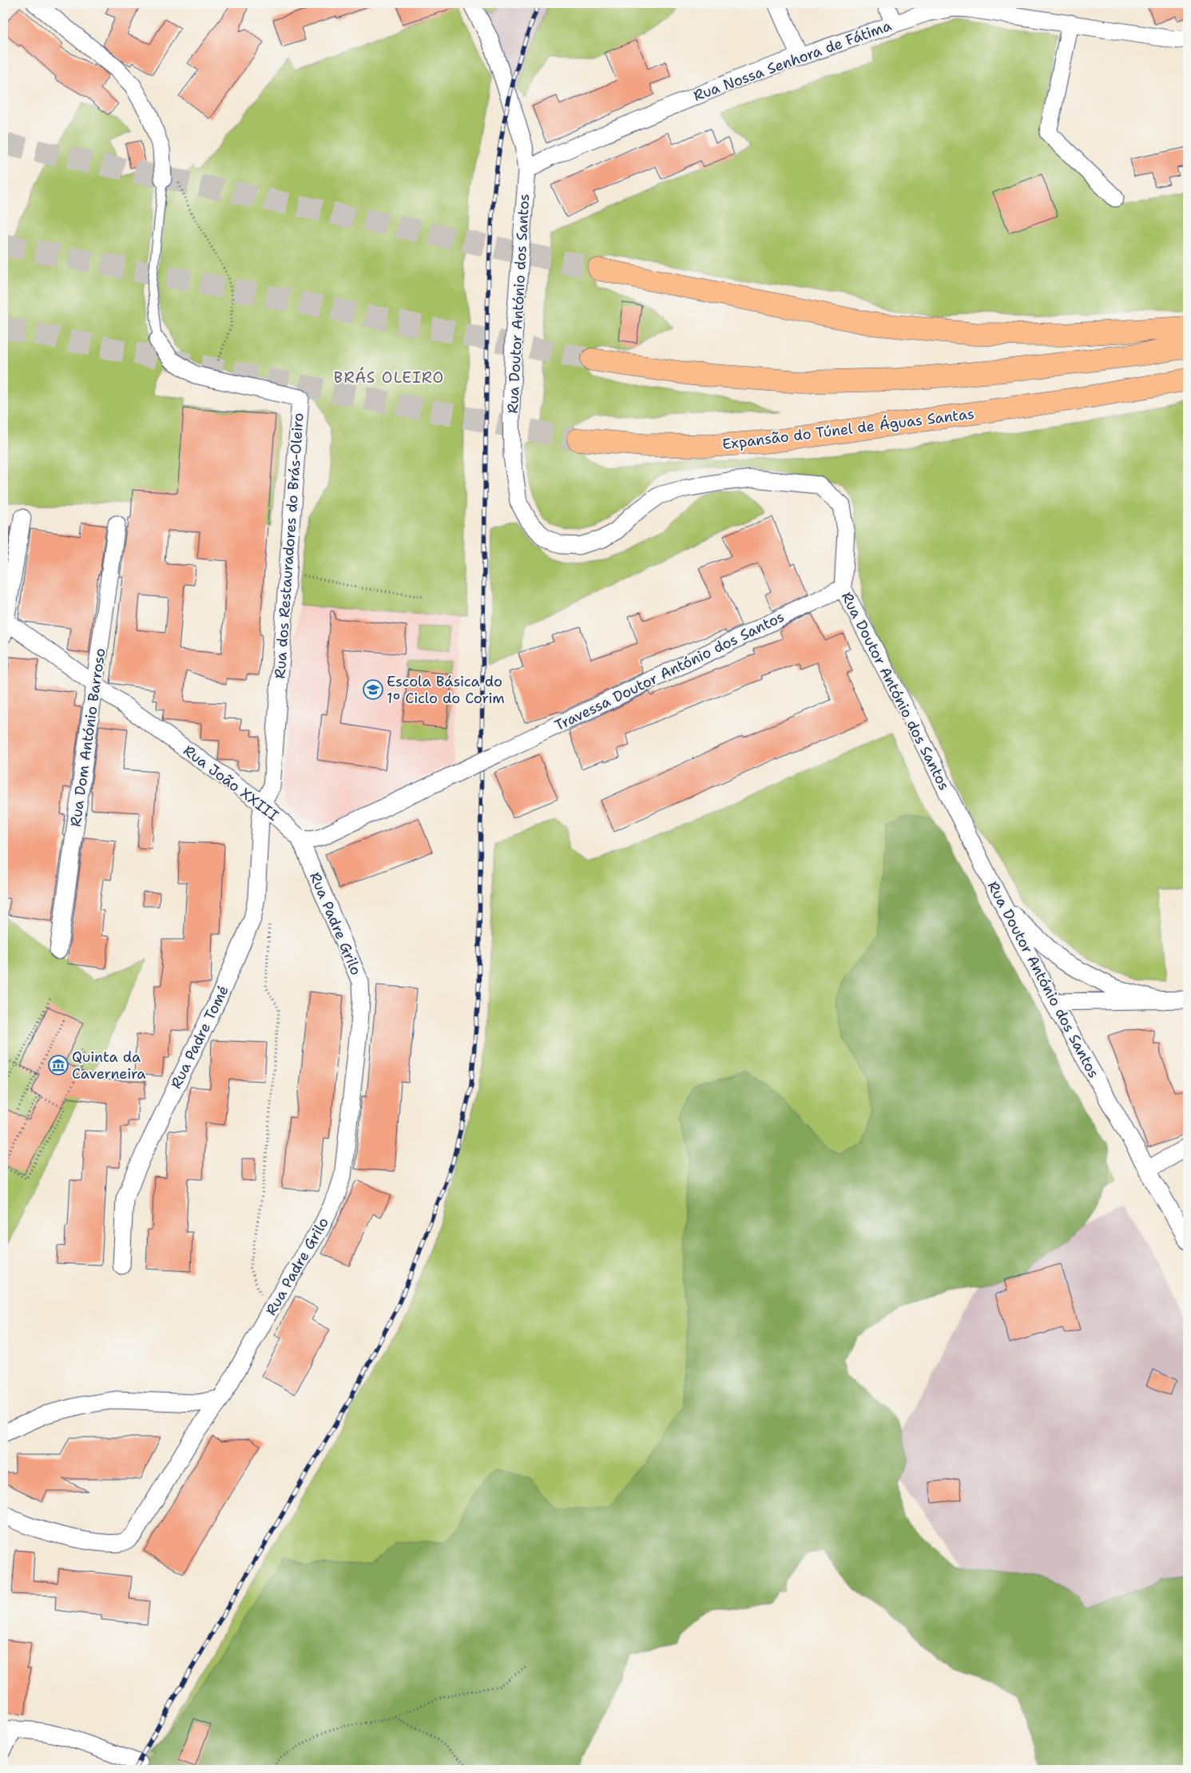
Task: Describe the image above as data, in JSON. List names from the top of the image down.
{
  "streets": {
    "highway": ["Expansão do Túnel de Águas Santas"],
    "street": [
      "Rua Nossa Senhora de Fátima",
      "Rua Doutor António dos Santos",
      "Rua dos Restauradores do Brás-Oleiro",
      "Travessa Doutor António dos Santos",
      "Rua Dom António Barroso",
      "Rua João XXIII",
      "Rua Padre Grilo",
      "Rua Padre Tomé"
    ]
  },
  "crossings": [
    ["Rua Nossa Senhora de Fátima", "Rua Doutor António dos Santos"],
    ["Rua Doutor António dos Santos", "Travessa Doutor António dos Santos"],
    ["Rua dos Restauradores do Brás-Oleiro", "Rua João XXIII"],
    ["Rua dos Restauradores do Brás-Oleiro", "Rua Padre Tomé"],
    ["Travessa Doutor António dos Santos", "Rua João XXIII"],
    ["Travessa Doutor António dos Santos", "Rua Padre Grilo"],
    ["Rua Dom António Barroso", "Rua João XXIII"],
    ["Rua João XXIII", "Rua Padre Grilo"],
    ["Rua João XXIII", "Rua Padre Tomé"]
  ],
  "districts": ["BRÁS OLEIRO"],
  "places": {
    "school or university": ["Escola Básica do 1º Ciclo do Corim"],
    "museum": ["Quinta da Caverneira"]
  }
}
